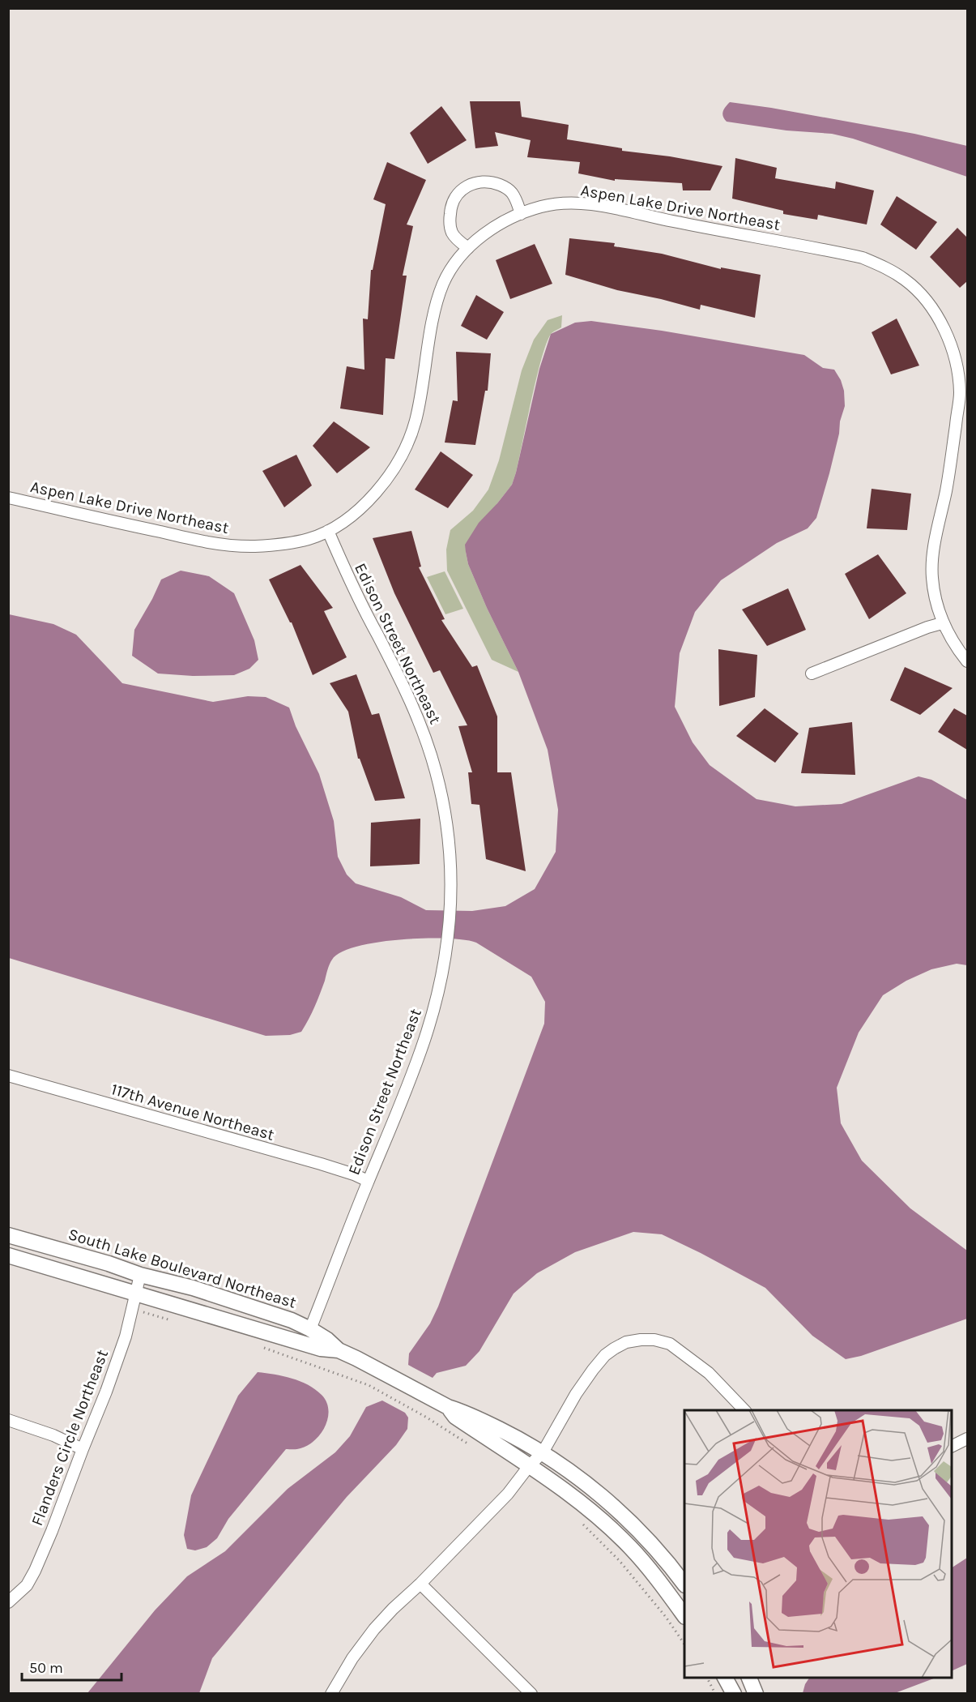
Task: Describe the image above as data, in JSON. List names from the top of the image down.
{
  "streets": {
    "street": [
      "Aspen Lake Drive Northeast",
      "Edison Street Northeast",
      "117th Avenue Northeast",
      "South Lake Boulevard Northeast",
      "Flanders Circle Northeast"
    ]
  },
  "crossings": [
    ["Aspen Lake Drive Northeast", "Edison Street Northeast"],
    ["Edison Street Northeast", "117th Avenue Northeast"],
    ["Edison Street Northeast", "South Lake Boulevard Northeast"],
    ["South Lake Boulevard Northeast", "Flanders Circle Northeast"]
  ],
  "scale_bar": "50 m"
}
